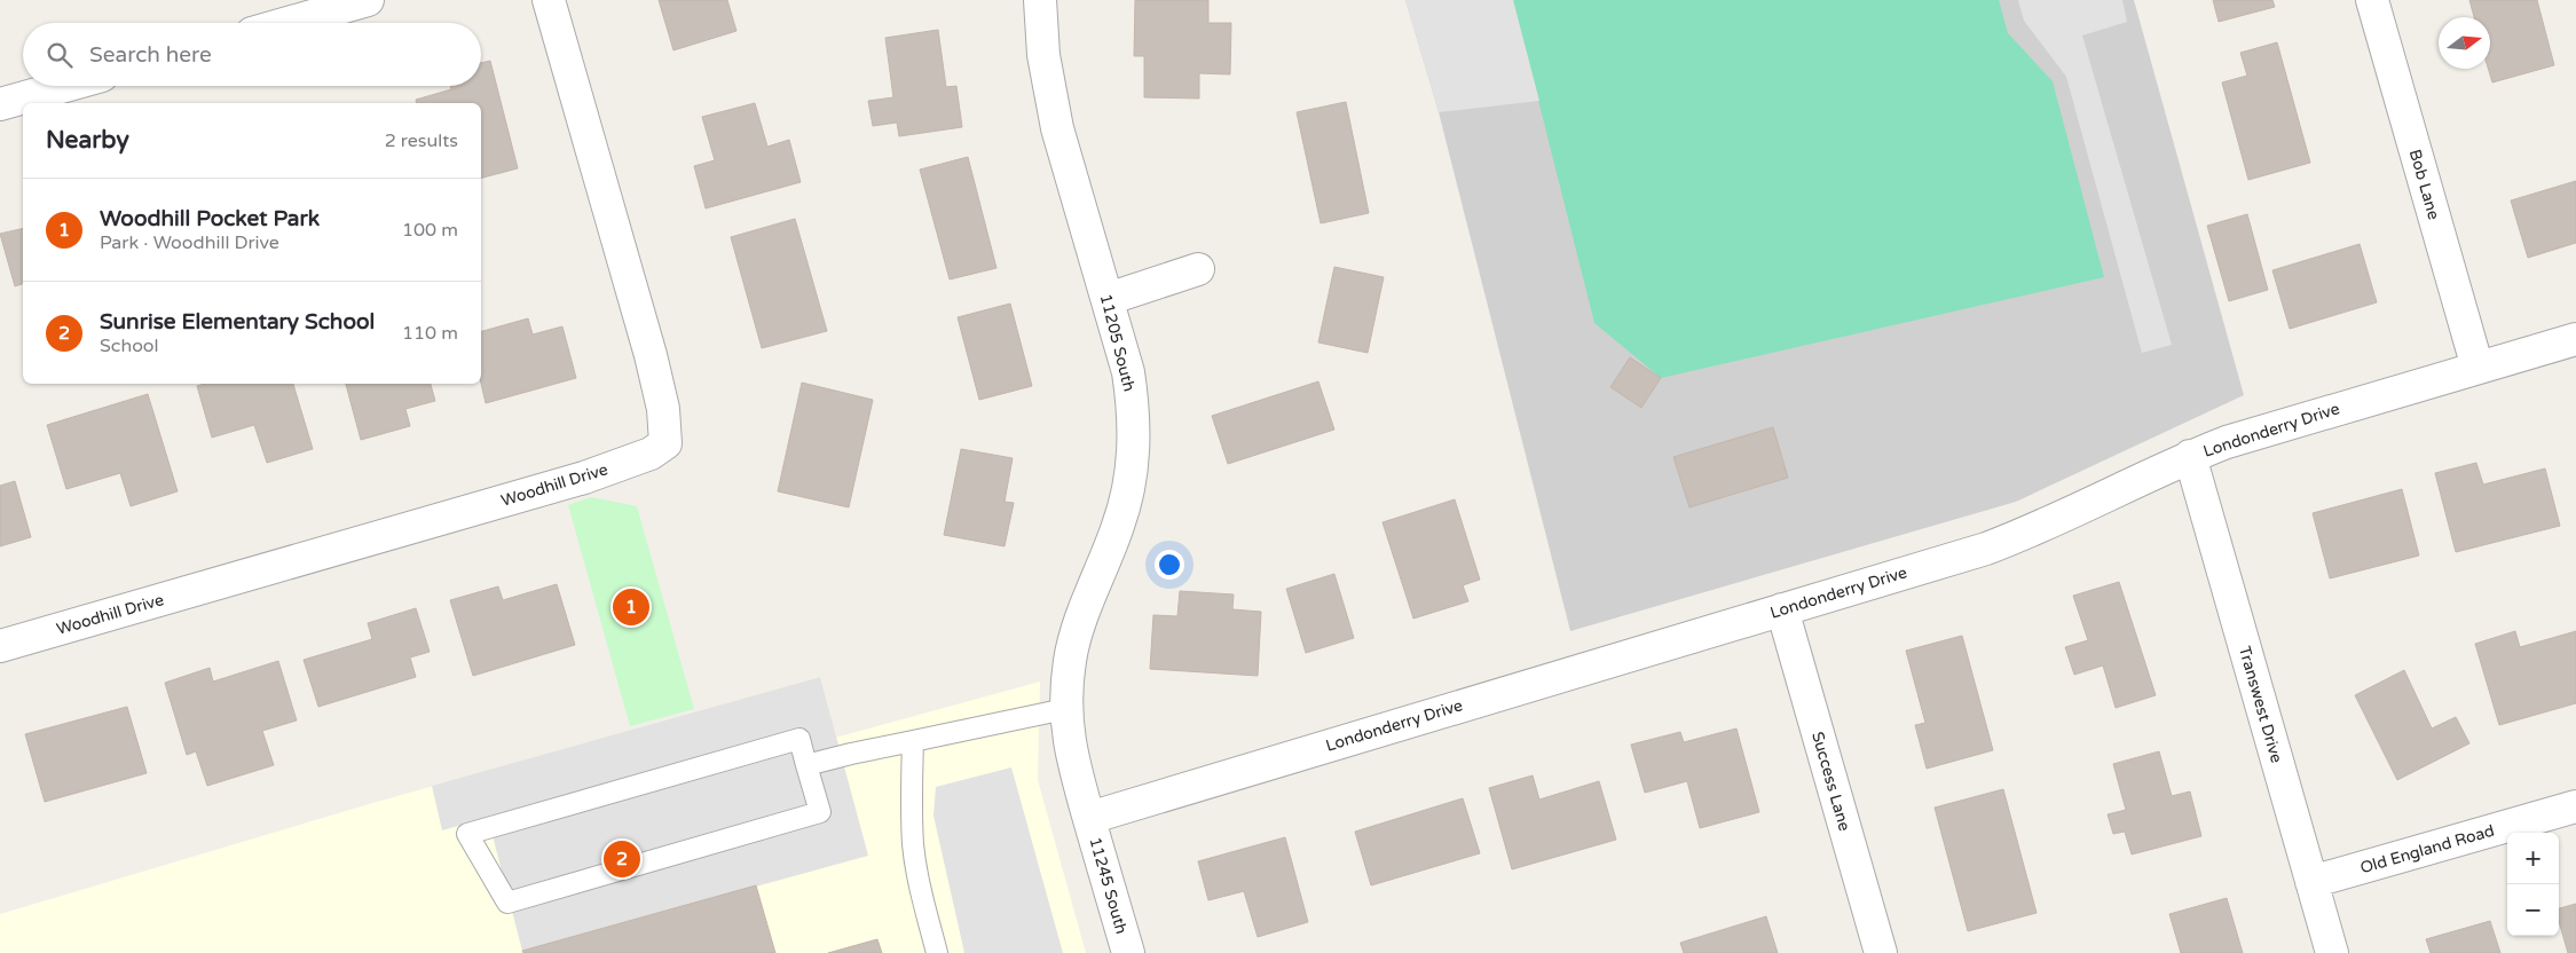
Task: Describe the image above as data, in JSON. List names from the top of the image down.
{
  "streets": {
    "street": [
      "Bob Lane",
      "11205 South",
      "Londonderry Drive",
      "Woodhill Drive",
      "Transwest Drive",
      "Success Lane",
      "Old England Road",
      "11245 South"
    ]
  },
  "crossings": [
    ["Bob Lane", "Londonderry Drive"],
    ["11205 South", "Londonderry Drive"],
    ["11205 South", "11245 South"],
    ["Londonderry Drive", "Transwest Drive"],
    ["Londonderry Drive", "Success Lane"],
    ["Londonderry Drive", "11245 South"],
    ["Transwest Drive", "Old England Road"]
  ],
  "north": "right",
  "page": {
    "search": "Search here",
    "heading": ["Nearby", "2 results"],
    "list": [
      {
        "mark": "1",
        "name": "Woodhill Pocket Park",
        "note": "Park · Woodhill Drive",
        "value": "100 m"
      },
      {
        "mark": "2",
        "name": "Sunrise Elementary School",
        "note": "School",
        "value": "110 m"
      }
    ],
    "pins": ["1", "2"],
    "map_buttons": ["+", "−"]
  }
}
